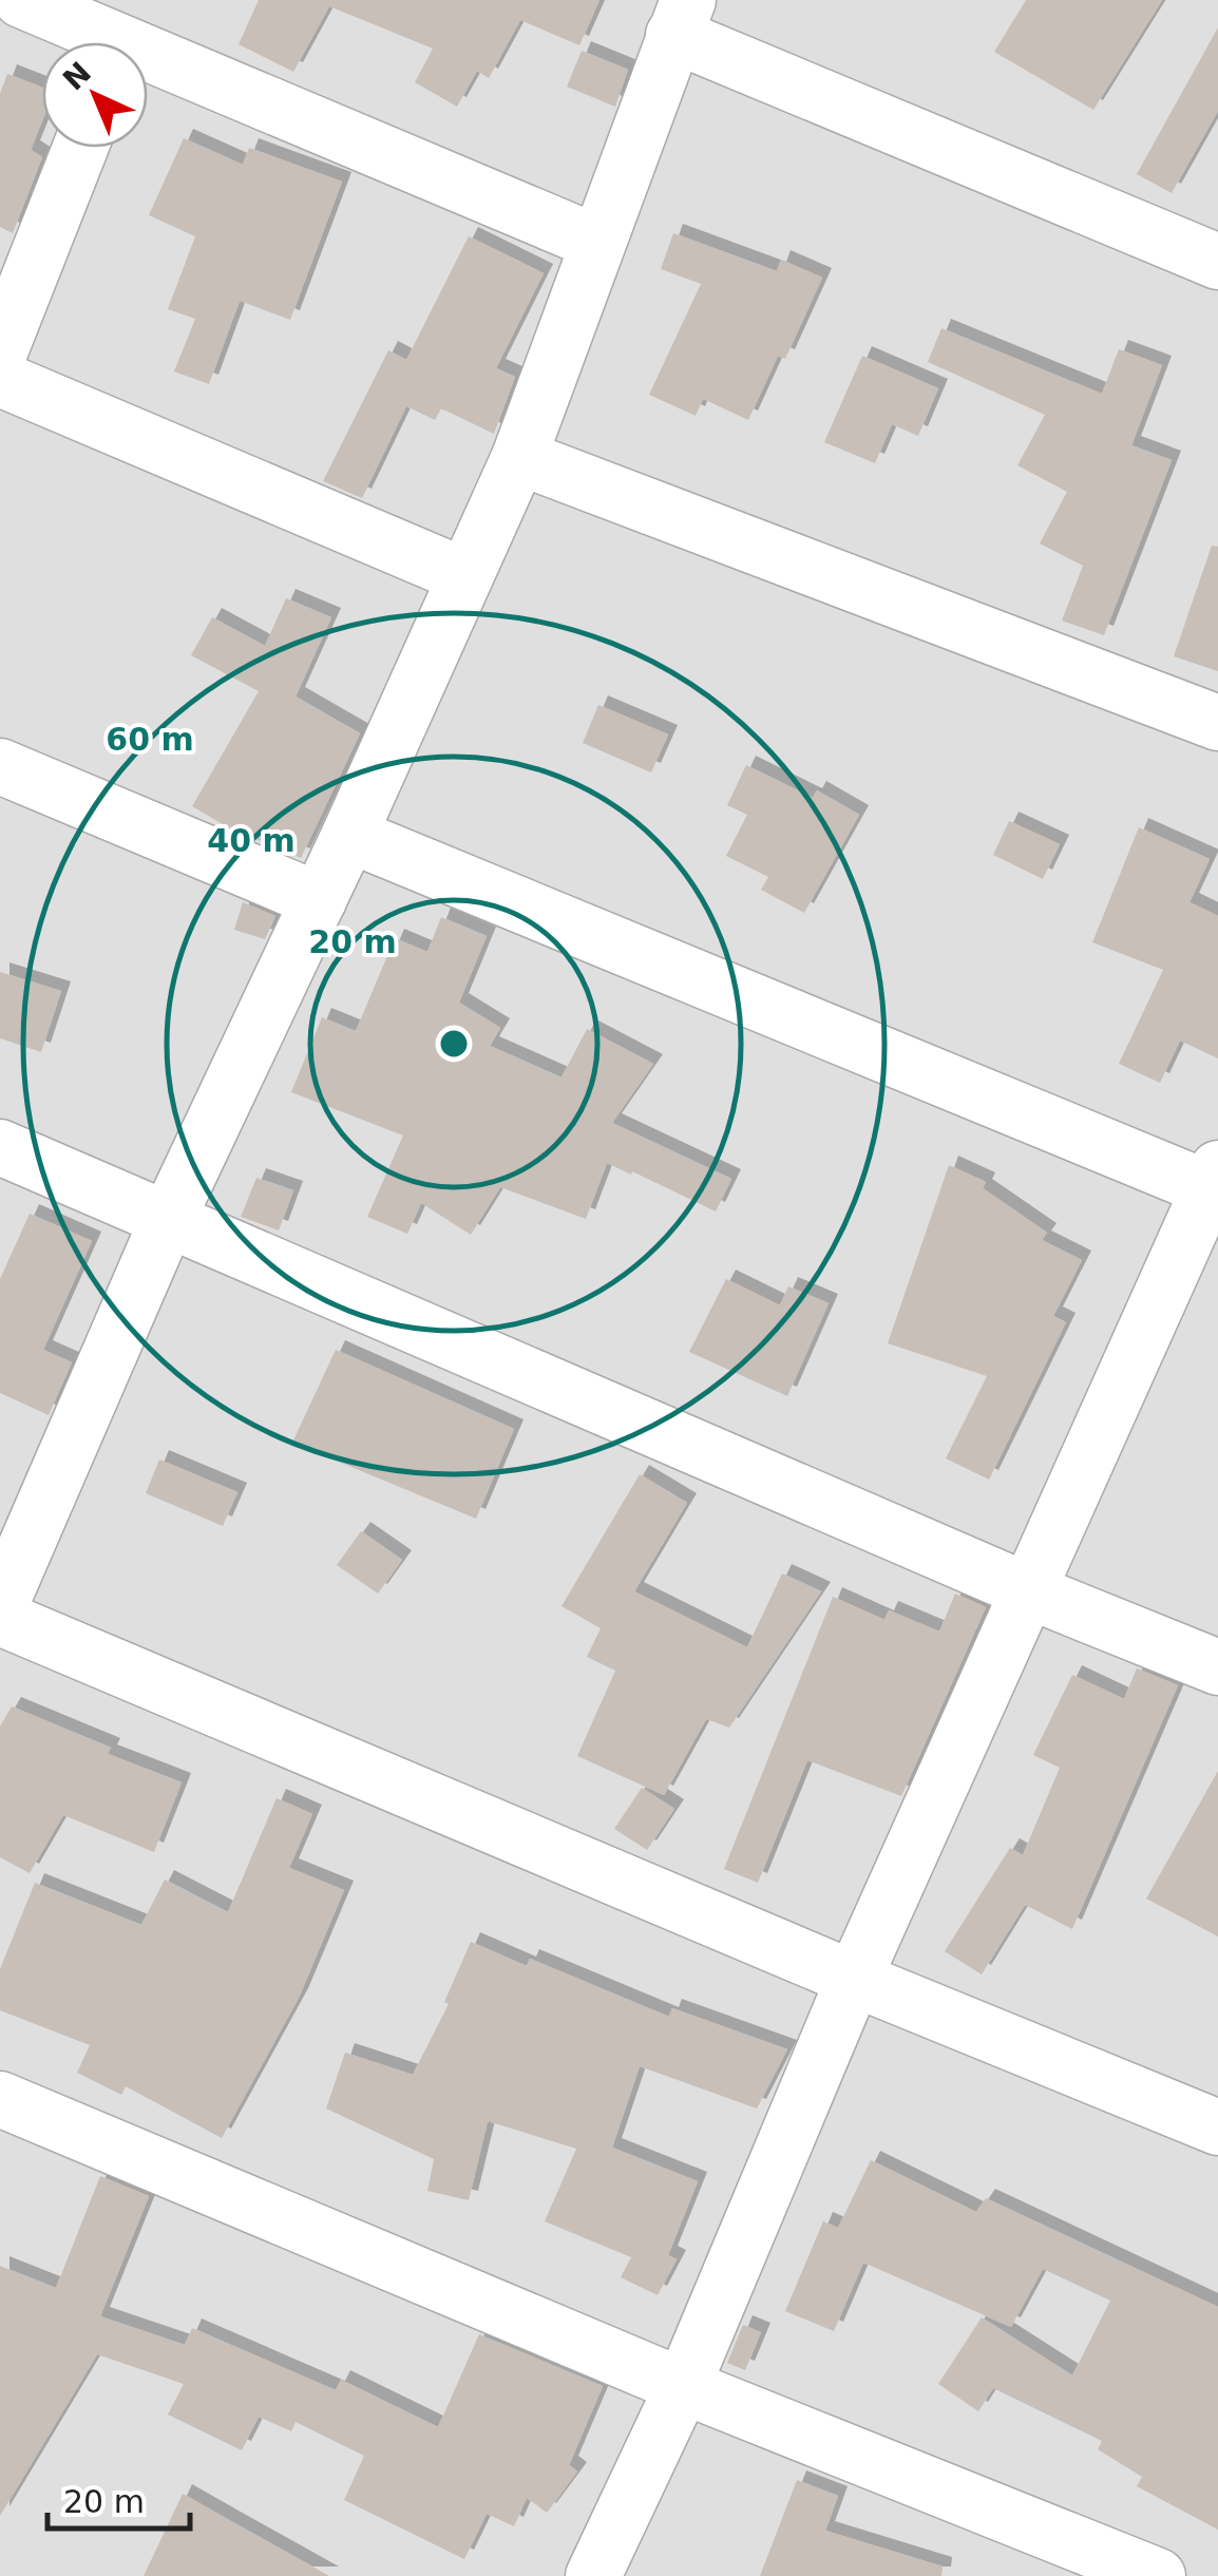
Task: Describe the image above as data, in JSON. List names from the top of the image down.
{
  "scale_bar": "20 m",
  "north": "top left",
  "rings": ["60 m", "40 m", "20 m"]
}
